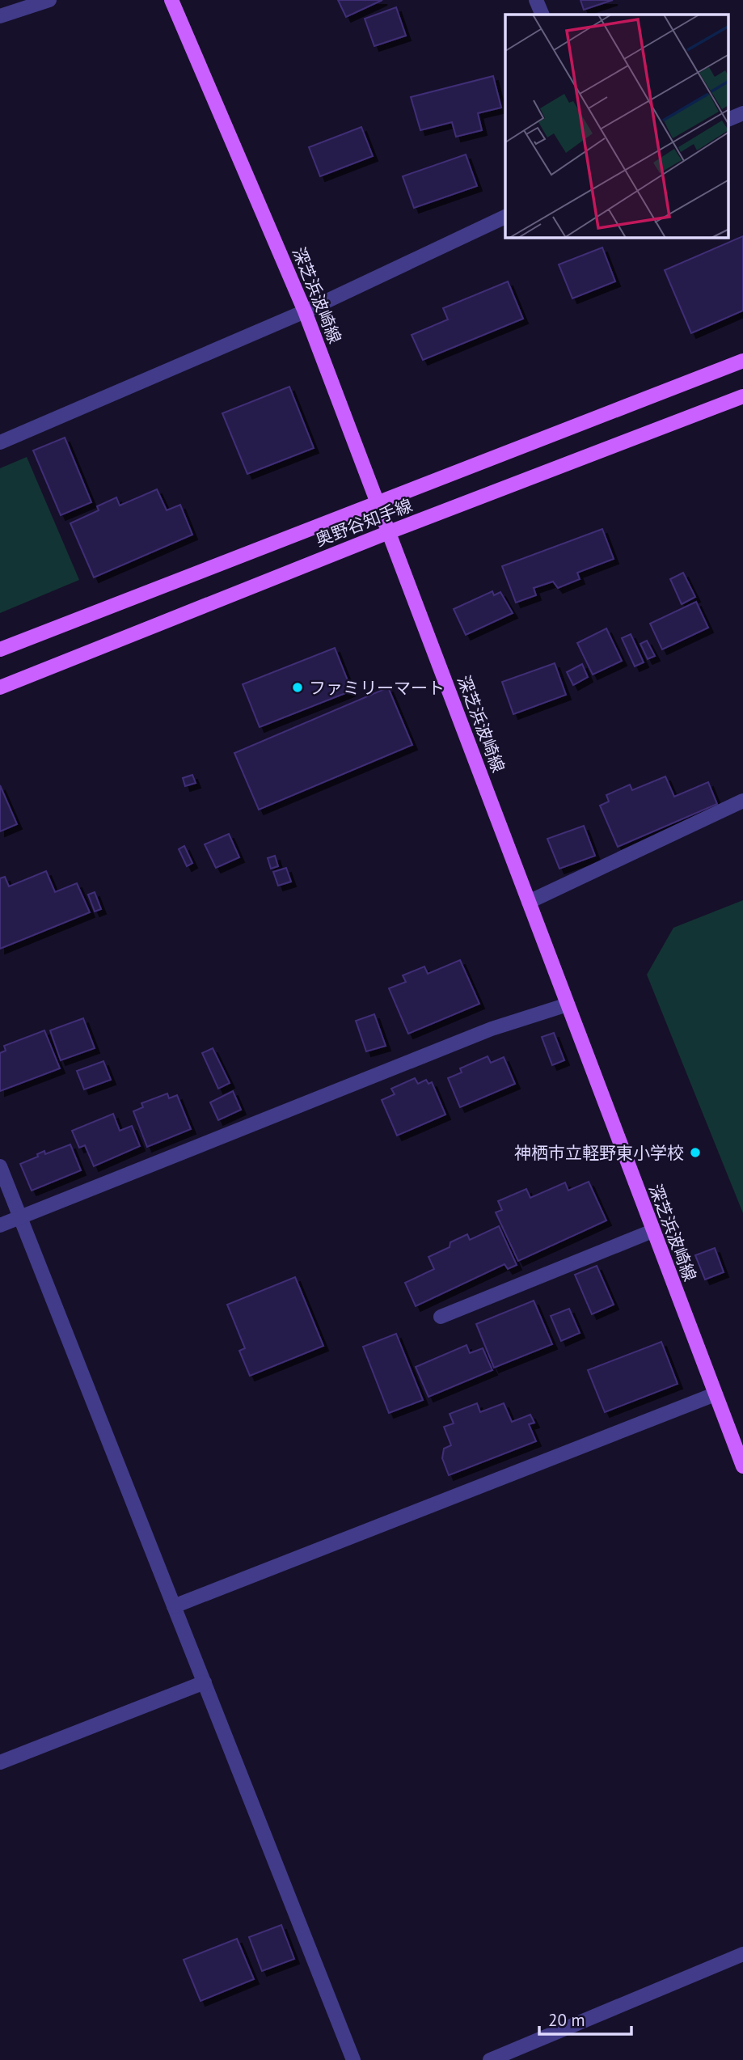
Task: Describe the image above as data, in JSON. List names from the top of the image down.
{
  "streets": {
    "main road": ["深芝浜波崎線", "奥野谷知手線"]
  },
  "crossings": [
    ["深芝浜波崎線", "奥野谷知手線"]
  ],
  "places": ["ファミリーマート", "神栖市立軽野東小学校"],
  "scale_bar": "20 m"
}
